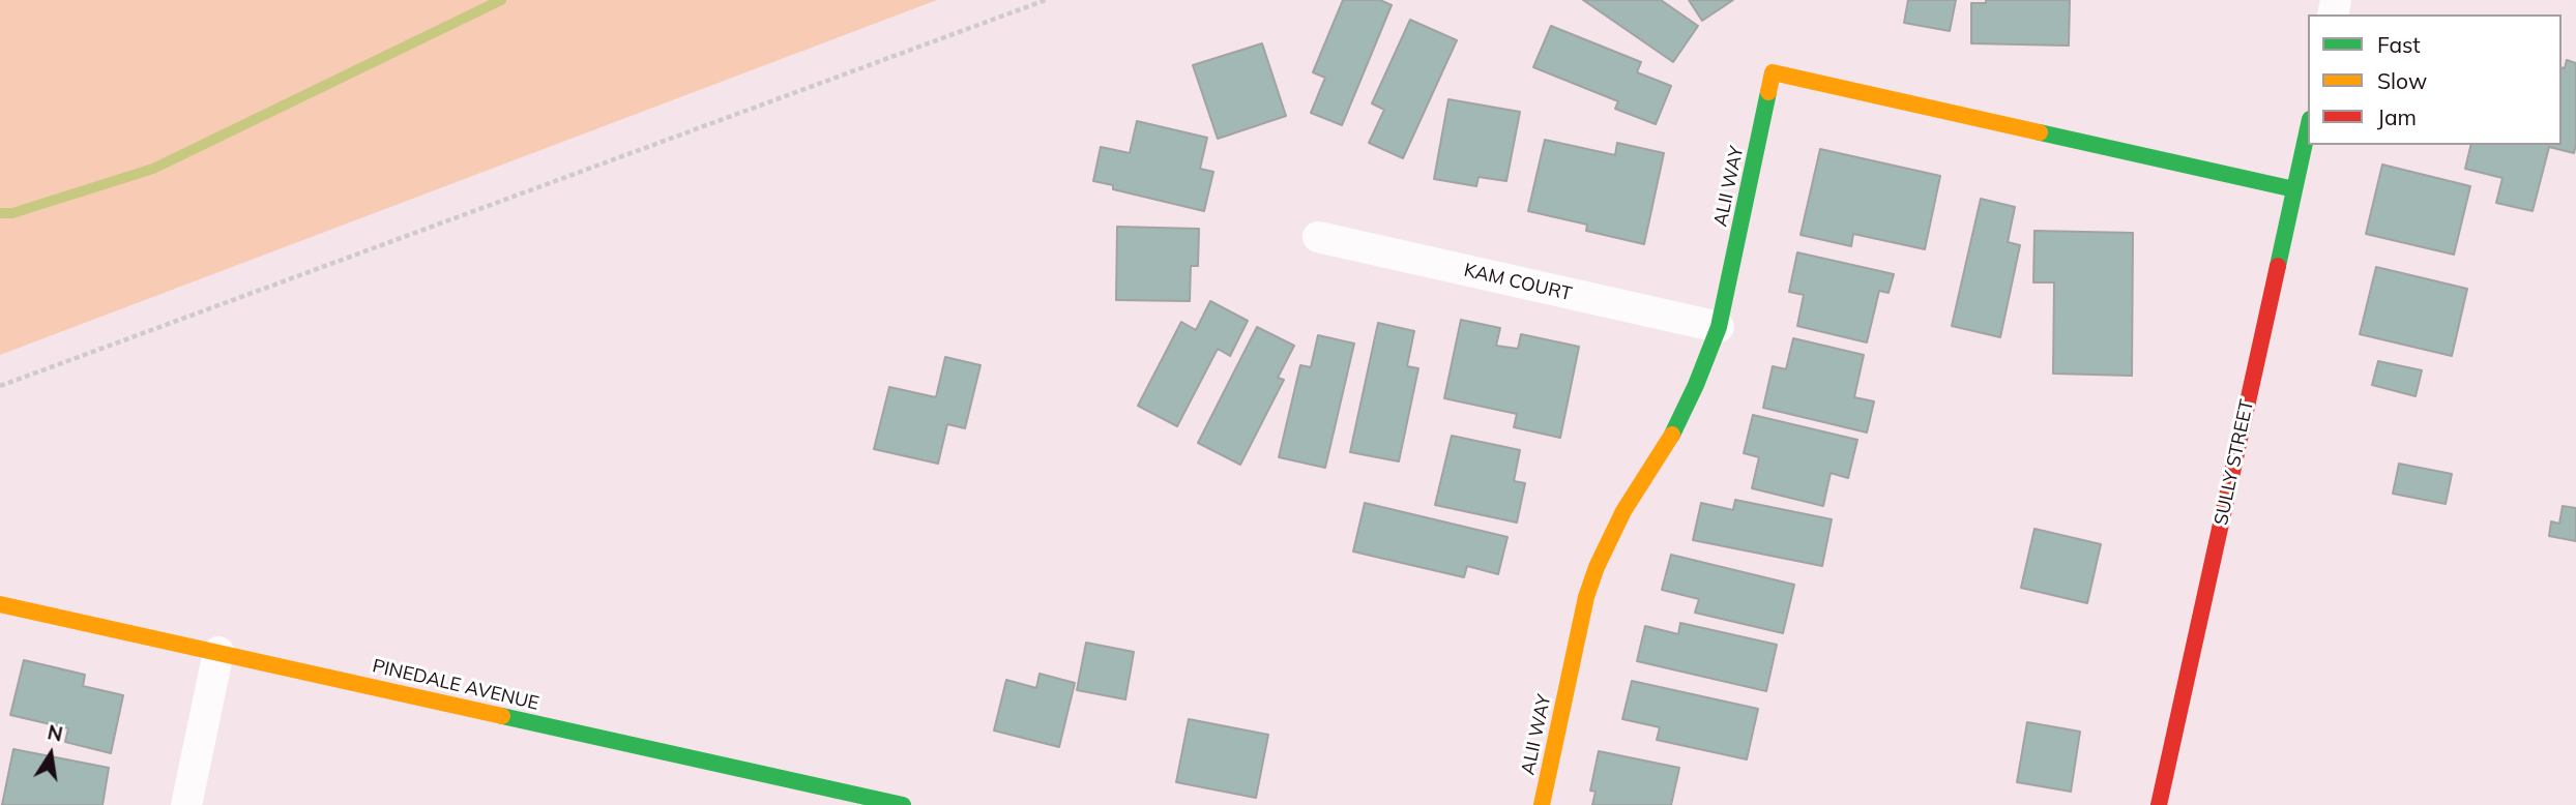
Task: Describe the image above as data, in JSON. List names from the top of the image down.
{
  "streets": {
    "street": [
      "ALII WAY",
      "KAM COURT",
      "SULLY STREET",
      "PINEDALE AVENUE"
    ]
  },
  "crossings": [
    ["ALII WAY", "KAM COURT"],
    ["ALII WAY", "SULLY STREET"]
  ],
  "legend": ["Fast", "Slow", "Jam"],
  "north": "top"
}
